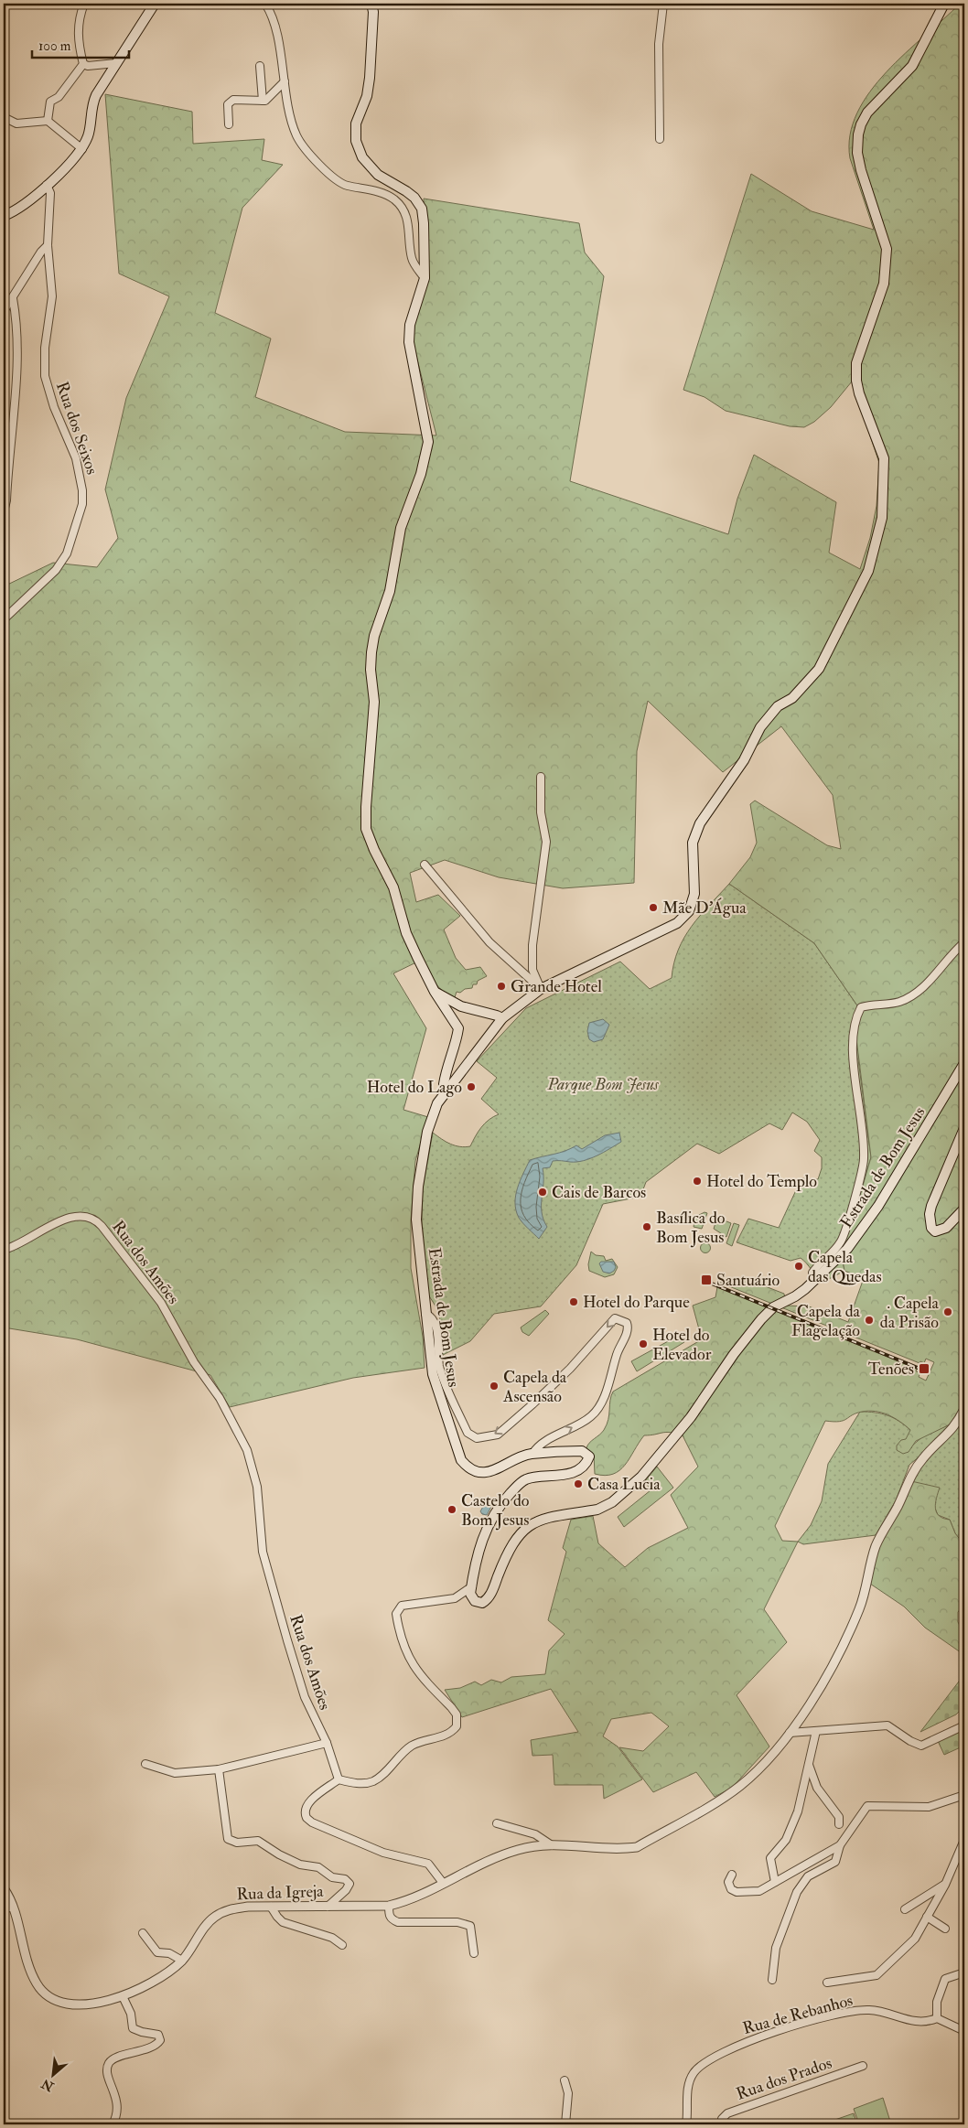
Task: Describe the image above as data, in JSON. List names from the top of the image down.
{
  "streets": {
    "main road": ["Estrada de Bom Jesus"],
    "street": [
      "Rua dos Seixos",
      "Rua dos Amões",
      "Rua da Igreja",
      "Rua de Rebanhos",
      "Rua dos Prados"
    ]
  },
  "parks": ["Parque Bom Jesus"],
  "places": {
    "other": [
      "Mãe D'Água",
      "Grande Hotel",
      "Hotel do Lago",
      "Hotel do Templo",
      "Cais de Barcos",
      "Basílica do Bom Jesus",
      "Capela das Quedas",
      "Hotel do Parque",
      ". Capela da Prisão",
      "Capela da Flagelação",
      "Hotel do Elevador",
      "Capela da Ascensão",
      "Casa Lucia",
      "Castelo do Bom Jesus"
    ],
    "transit": ["Santuário", "Tenões"]
  },
  "scale_bar": "100 m",
  "north": "bottom left"
}
